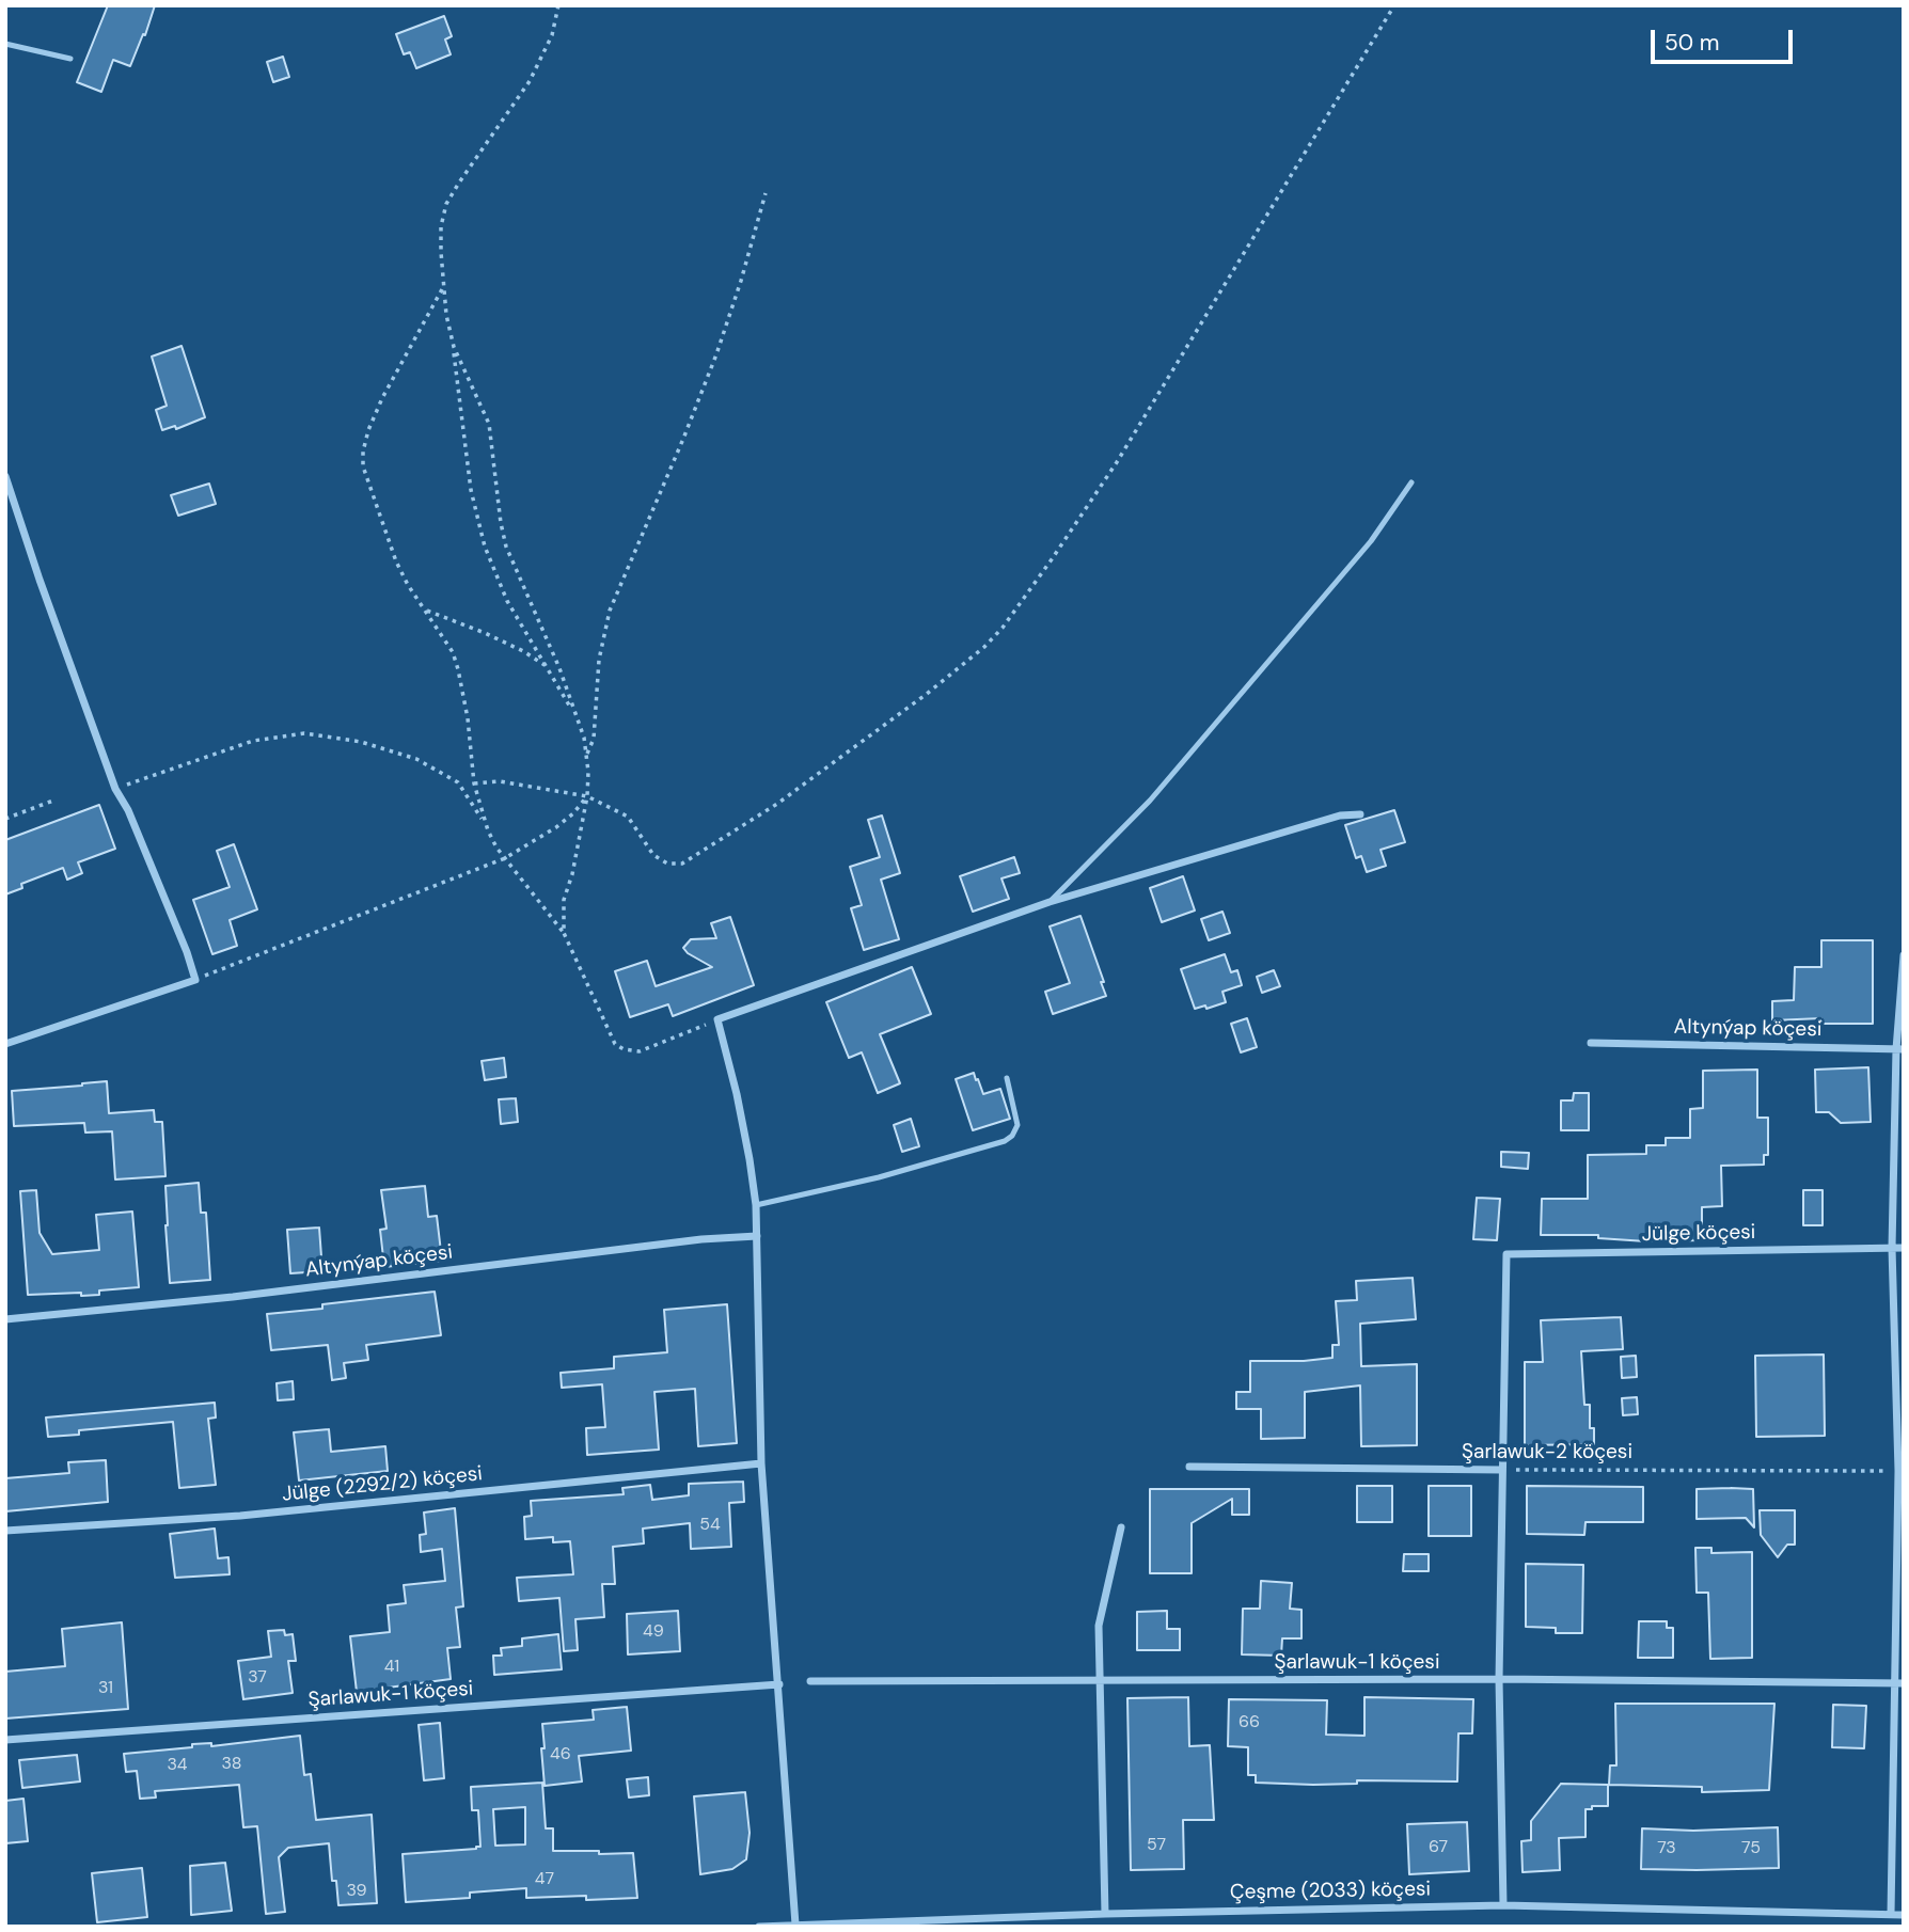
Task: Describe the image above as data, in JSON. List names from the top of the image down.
{
  "streets": {
    "street": [
      "Altynýap köçesi",
      "Jülge köçesi",
      "Şarlawuk-2 köçesi",
      "Jülge (2292/2) köçesi",
      "Şarlawuk-1 köçesi",
      "Çeşme (2033) köçesi"
    ]
  },
  "crossings": [
    ["Jülge köçesi", "Şarlawuk-2 köçesi"]
  ],
  "house_numbers": [
    "54",
    "49",
    "41",
    "37",
    "31",
    "66",
    "46",
    "38",
    "34",
    "57",
    "67",
    "73",
    "75",
    "47",
    "39"
  ],
  "scale_bar": "50 m"
}
